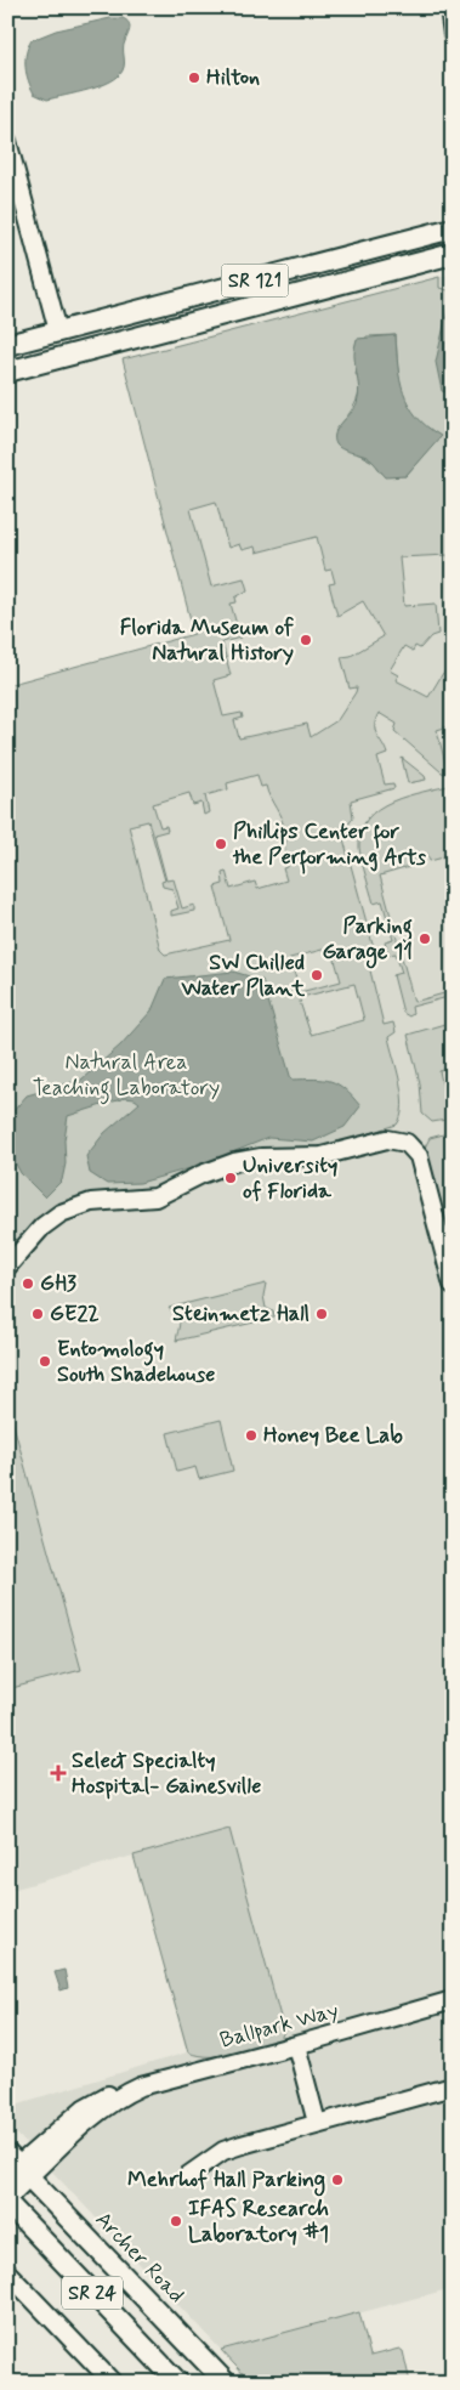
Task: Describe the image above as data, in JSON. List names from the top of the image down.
{
  "streets": {
    "main road": ["SR 121", "Archer Road", "SR 24"],
    "street": ["Ballpark Way"]
  },
  "crossings": [
    ["Ballpark Way", "Archer Road"]
  ],
  "parks": ["Natural Area Teaching Laboratory"],
  "places": {
    "other": [
      "Hilton",
      "Florida Museum of Natural History",
      "Phillips Center for the Performing Arts",
      "Parking Garage 11",
      "SW Chilled Water Plant",
      "University of Florida",
      "GH3",
      "GE22",
      "Steinmetz Hall",
      "Entomology South Shadehouse",
      "Honey Bee Lab",
      "Mehrhof Hall Parking",
      "IFAS Research Laboratory #1"
    ],
    "health": ["Select Specialty Hospital- Gainesville"]
  }
}
